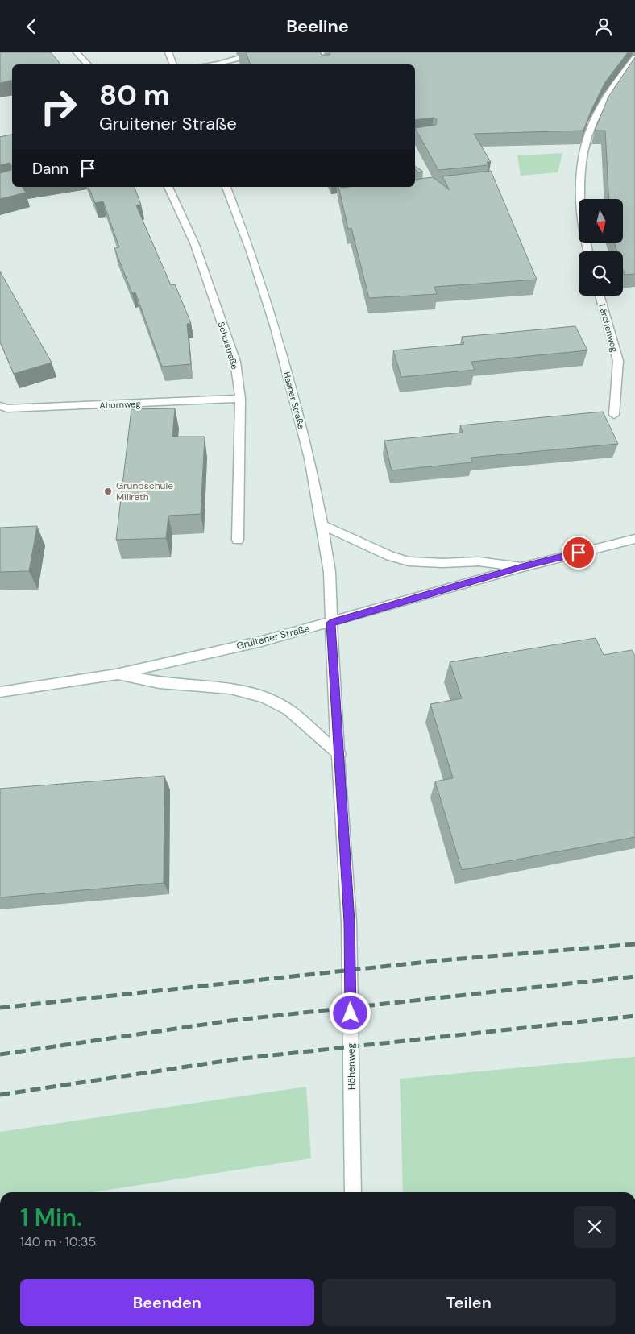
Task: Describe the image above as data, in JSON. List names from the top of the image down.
{
  "streets": {
    "main road": [
      "Lärchenweg",
      "Schulstraße",
      "Haaner Straße",
      "Ahornweg",
      "Gruitener Straße",
      "Höhenweg"
    ]
  },
  "crossings": [
    ["Schulstraße", "Ahornweg"],
    ["Haaner Straße", "Gruitener Straße"],
    ["Haaner Straße", "Höhenweg"],
    ["Gruitener Straße", "Höhenweg"]
  ],
  "places": ["Grundschule Millrath"],
  "north": "bottom",
  "page": {
    "header": "Beeline",
    "turn": ["80 m", "Gruitener Straße"],
    "then": "Dann",
    "heading": ["1 Min.", "140 m · 10:35"],
    "buttons": ["Beenden", "Teilen"]
  }
}
